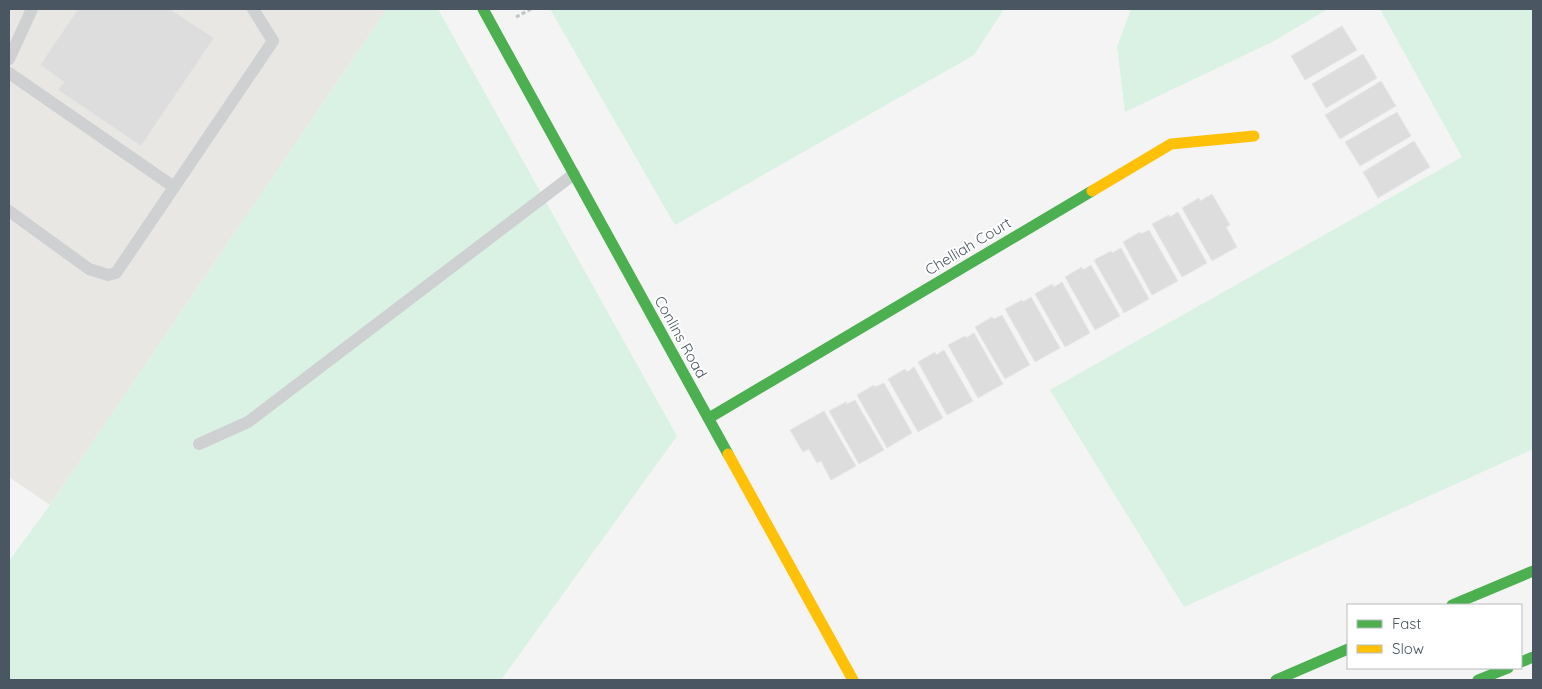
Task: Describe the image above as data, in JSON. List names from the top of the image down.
{
  "streets": {
    "main road": ["Chelliah Court", "Conlins Road"]
  },
  "crossings": [
    ["Chelliah Court", "Conlins Road"]
  ],
  "legend": ["Fast", "Slow"]
}
